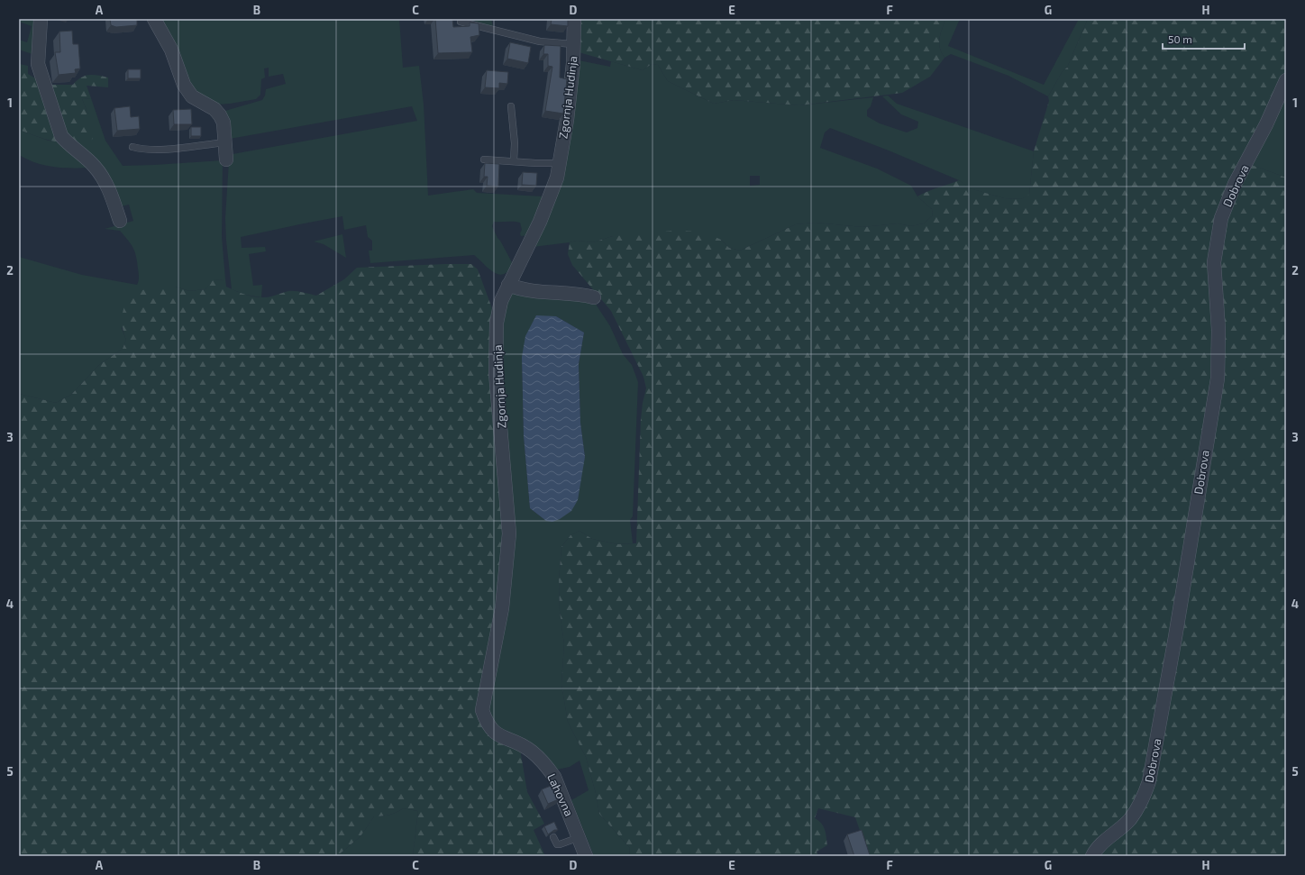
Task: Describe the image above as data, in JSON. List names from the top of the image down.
{
  "streets": {
    "street": ["Zgornja Hudinja", "Dobrova", "Lahovna"]
  },
  "crossings": [
    ["Zgornja Hudinja", "Lahovna"]
  ],
  "scale_bar": "50 m",
  "grid": {
    "columns": [
      "A",
      "B",
      "C",
      "D",
      "E",
      "F",
      "G",
      "H"
    ],
    "rows": [
      "1",
      "2",
      "3",
      "4",
      "5"
    ]
  }
}
